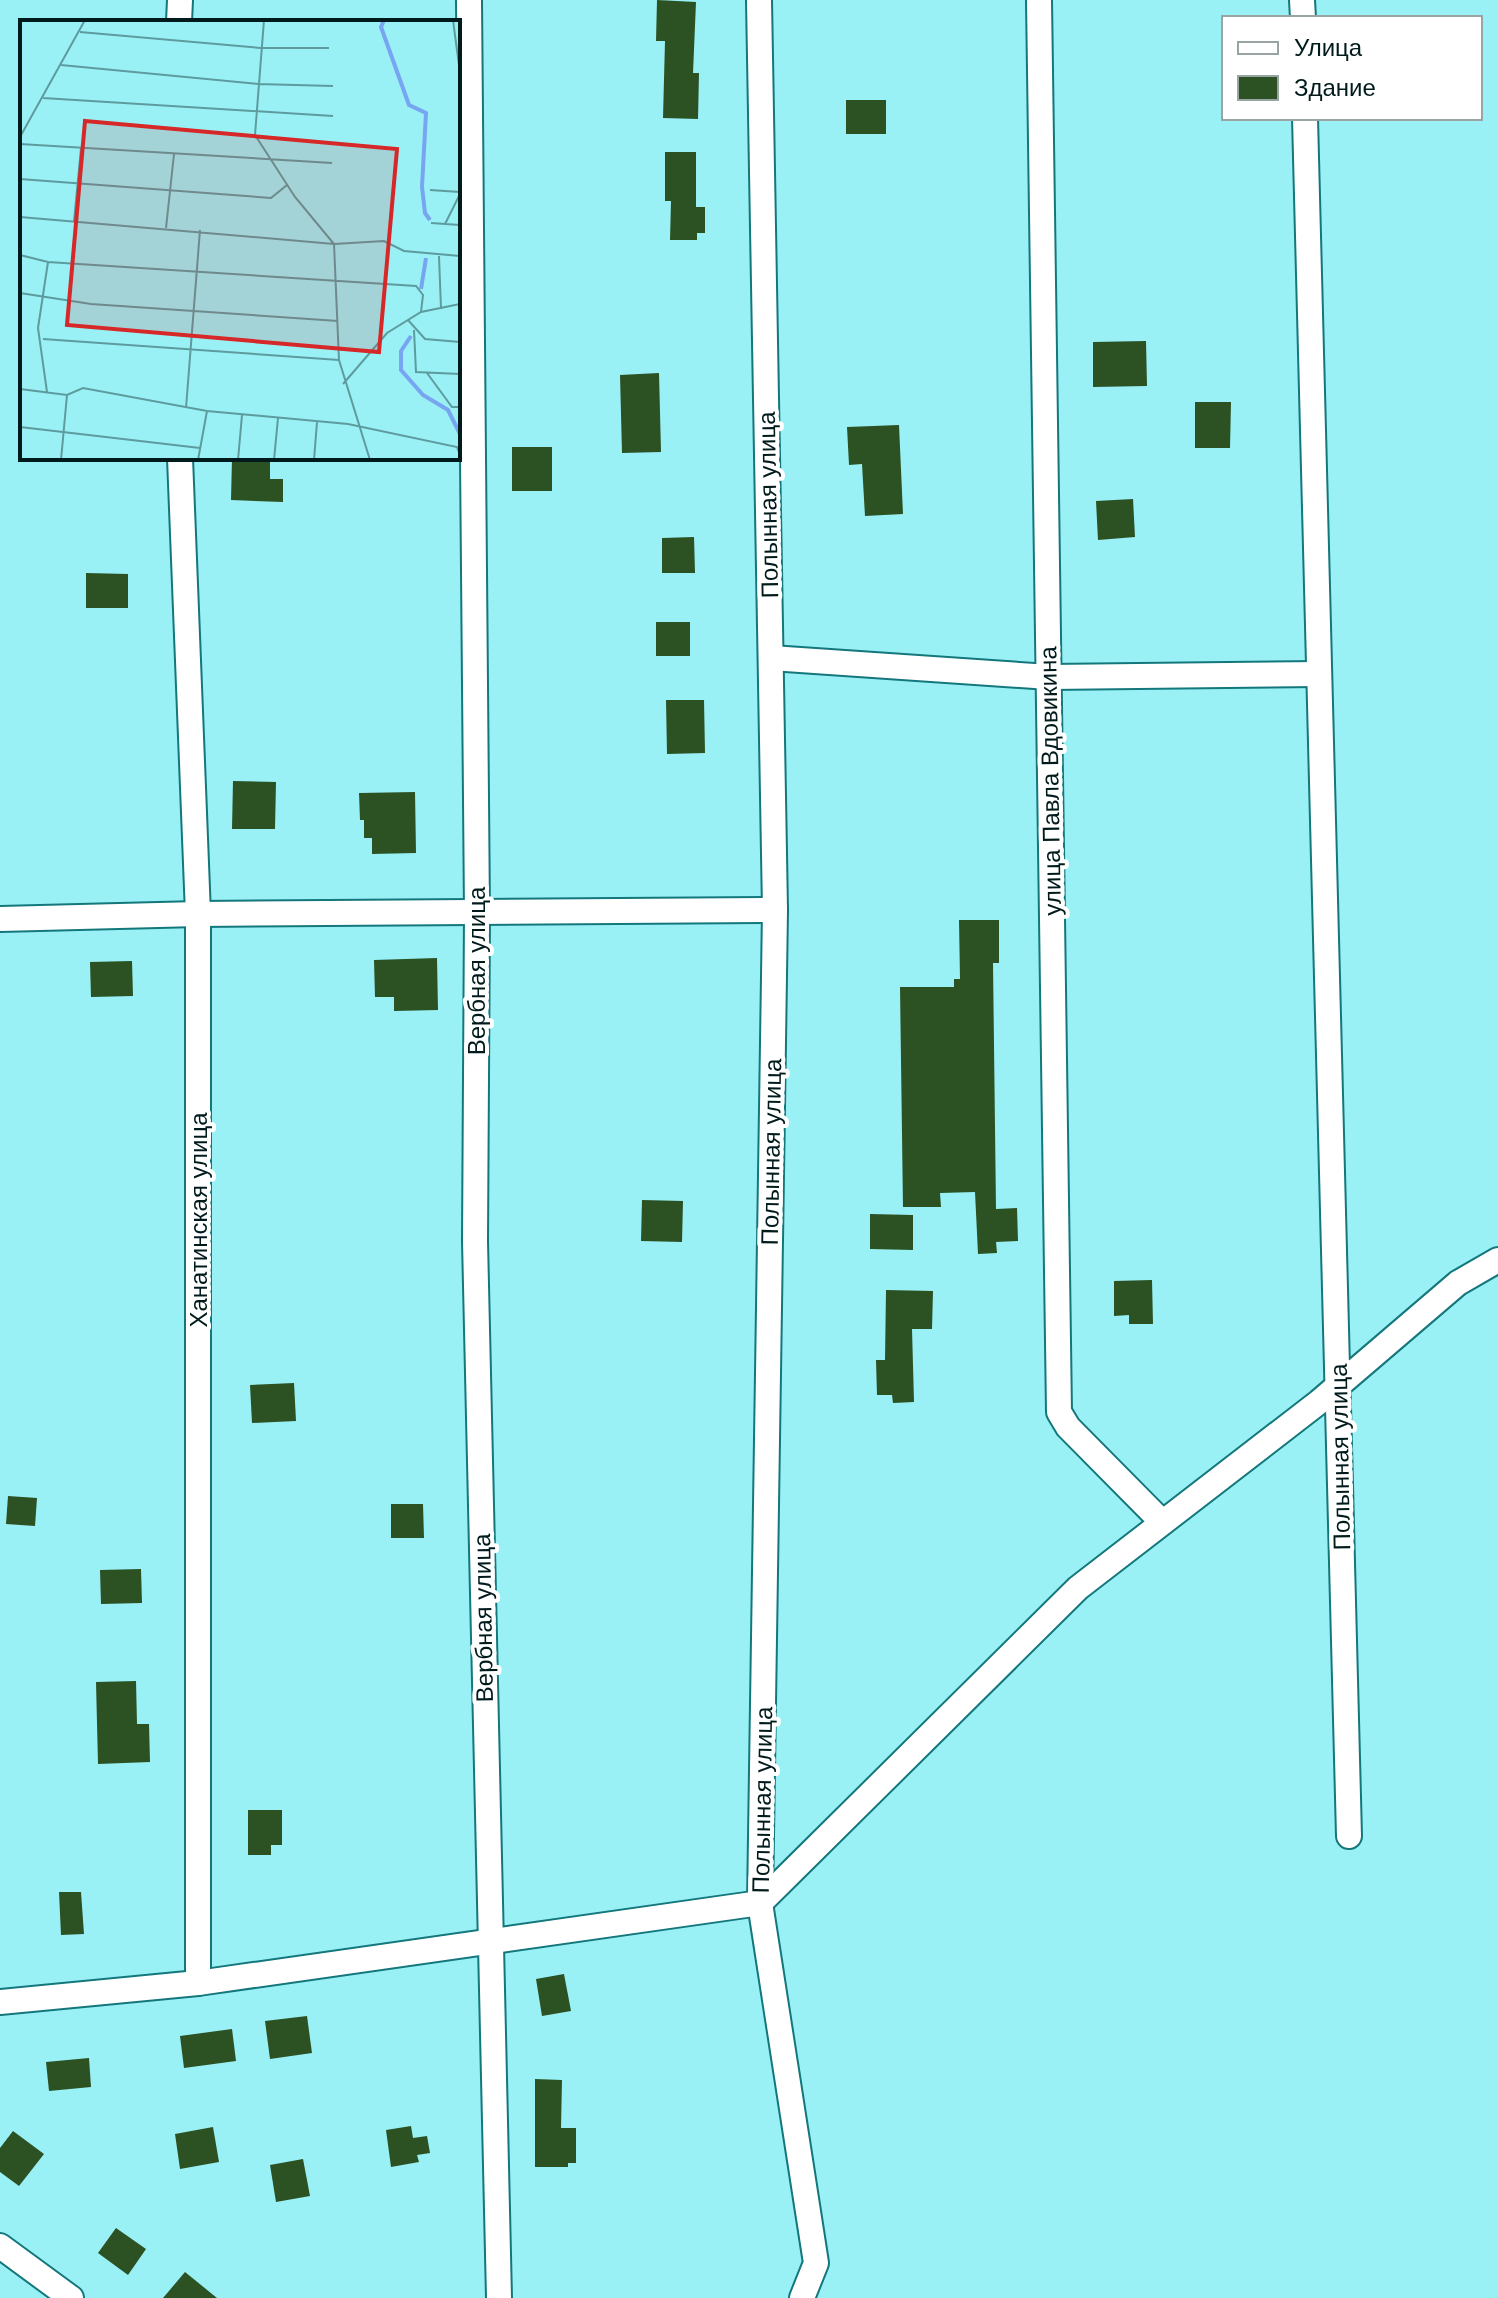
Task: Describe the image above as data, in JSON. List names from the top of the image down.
{
  "streets": {
    "street": [
      "Полынная улица",
      "улица Павла Вдовикина",
      "Вербная улица",
      "Ханатинская улица"
    ]
  },
  "legend": ["Улица", "Здание"]
}
